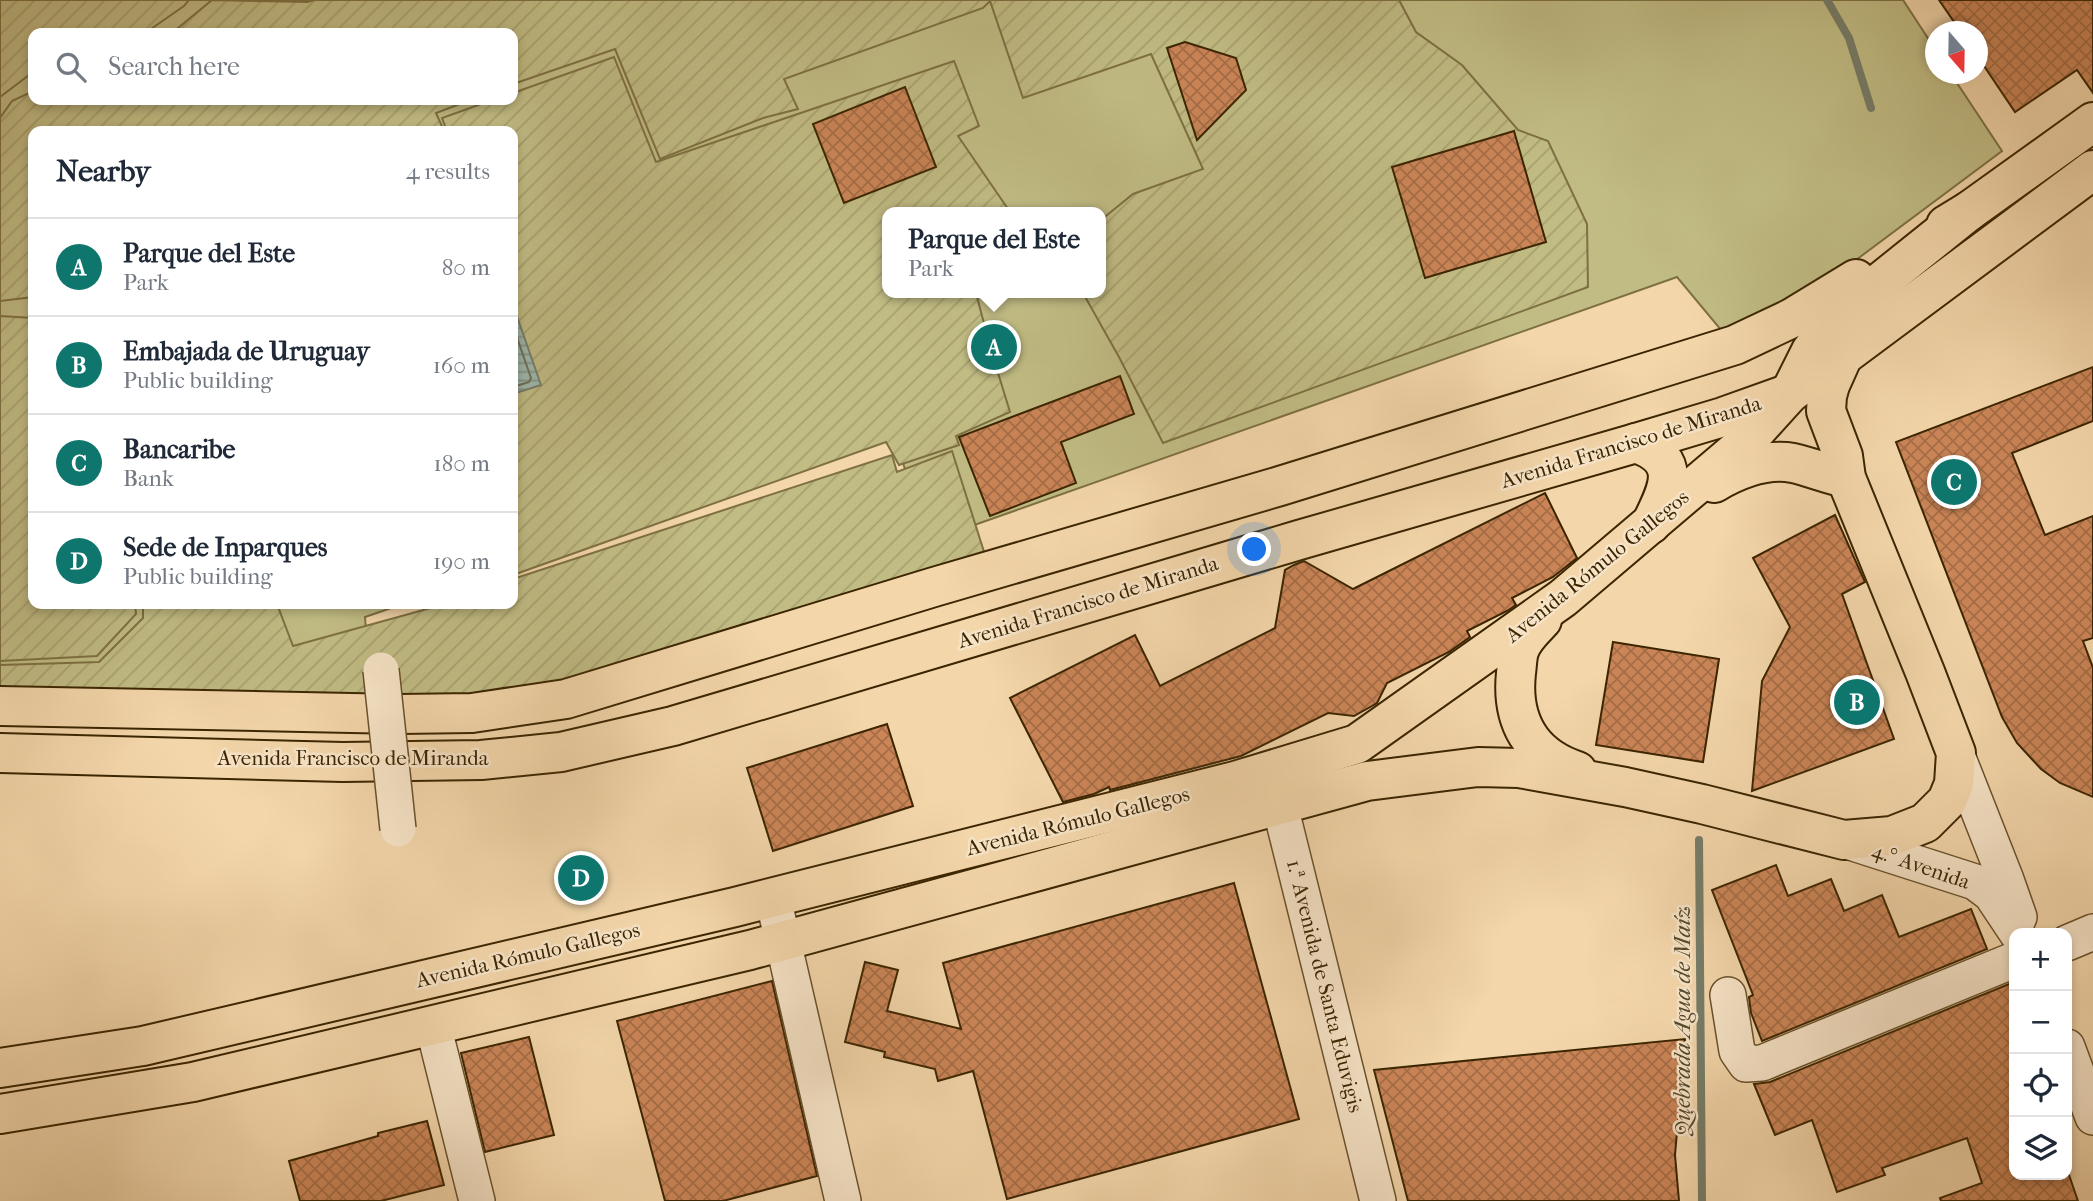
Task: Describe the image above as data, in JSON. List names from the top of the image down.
{
  "streets": {
    "main road": ["Avenida Francisco de Miranda", "Avenida Rómulo Gallegos"],
    "street": ["4.° Avenida", "1.ª Avenida de Santa Eduvigis"]
  },
  "crossings": [
    ["Avenida Francisco de Miranda", "Avenida Rómulo Gallegos"],
    ["Avenida Rómulo Gallegos", "4.° Avenida"],
    ["Avenida Rómulo Gallegos", "1.ª Avenida de Santa Eduvigis"]
  ],
  "water": ["Quebrada Agua de Maíz"],
  "north": "bottom",
  "page": {
    "search": "Search here",
    "heading": ["Nearby", "4 results"],
    "popup": ["Parque del Este", "Park"],
    "list": [
      {
        "mark": "A",
        "name": "Parque del Este",
        "note": "Park",
        "value": "80 m"
      },
      {
        "mark": "B",
        "name": "Embajada de Uruguay",
        "note": "Public building",
        "value": "160 m"
      },
      {
        "mark": "C",
        "name": "Bancaribe",
        "note": "Bank",
        "value": "180 m"
      },
      {
        "mark": "D",
        "name": "Sede de Inparques",
        "note": "Public building",
        "value": "190 m"
      }
    ],
    "pins": [
      "A",
      "C",
      "B",
      "D"
    ],
    "map_buttons": ["+", "−"]
  }
}
